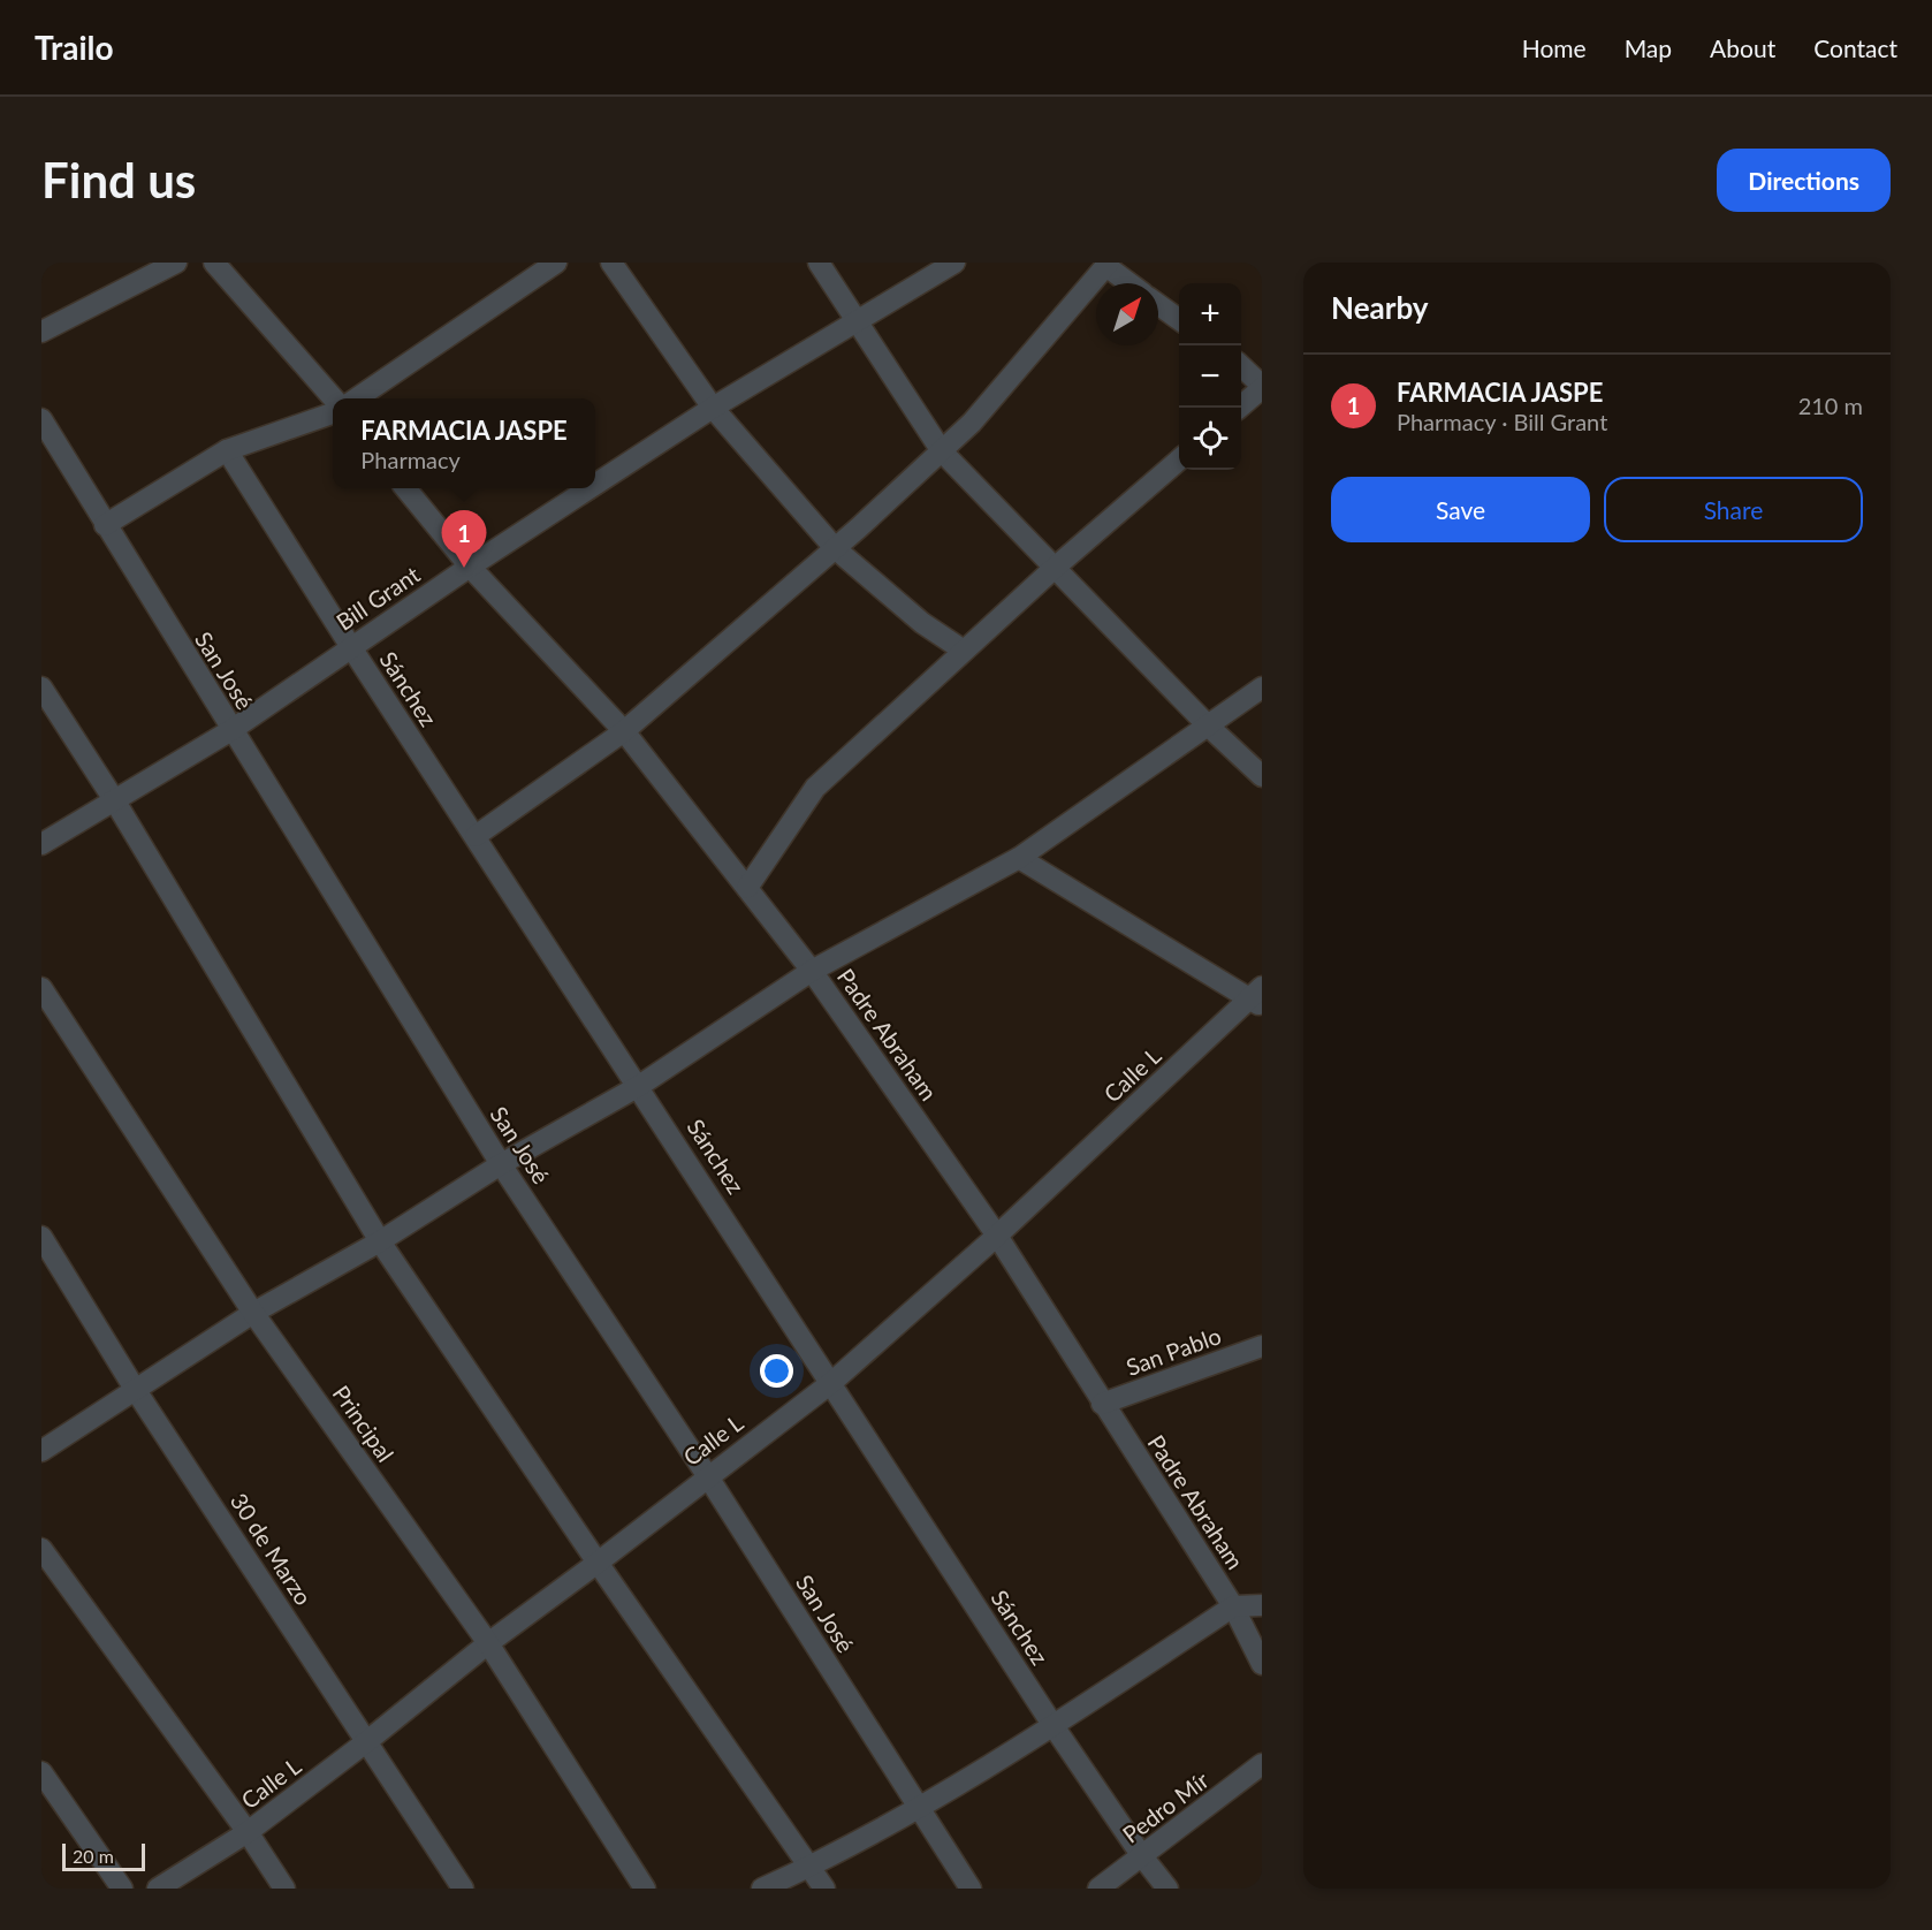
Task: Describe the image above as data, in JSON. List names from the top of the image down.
{
  "streets": {
    "street": [
      "Bill Grant",
      "San José",
      "Sánchez",
      "Padre Abraham",
      "Calle L",
      "San Pablo",
      "Principal",
      "30 de Marzo",
      "Pedro Mír"
    ]
  },
  "crossings": [
    ["Bill Grant", "San José"],
    ["Bill Grant", "Sánchez"],
    ["Bill Grant", "Padre Abraham"],
    ["San José", "Calle L"],
    ["Sánchez", "Calle L"],
    ["Sánchez", "Pedro Mír"],
    ["Padre Abraham", "Calle L"],
    ["Padre Abraham", "San Pablo"],
    ["Calle L", "Principal"],
    ["Calle L", "30 de Marzo"]
  ],
  "scale_bar": "20 m",
  "north": "top right",
  "page": {
    "header": "Trailo",
    "nav": [
      "Home",
      "Map",
      "About",
      "Contact"
    ],
    "buttons": [
      "Directions",
      ["Save", "Share"]
    ],
    "title": "Find us",
    "heading": "Nearby",
    "map_buttons": ["+", "−"],
    "list": [
      {
        "mark": "1",
        "name": "FARMACIA JASPE",
        "note": "Pharmacy · Bill Grant",
        "value": "210 m"
      }
    ],
    "popup": ["FARMACIA JASPE", "Pharmacy"],
    "pins": "1",
    "scale": "20 m"
  }
}
